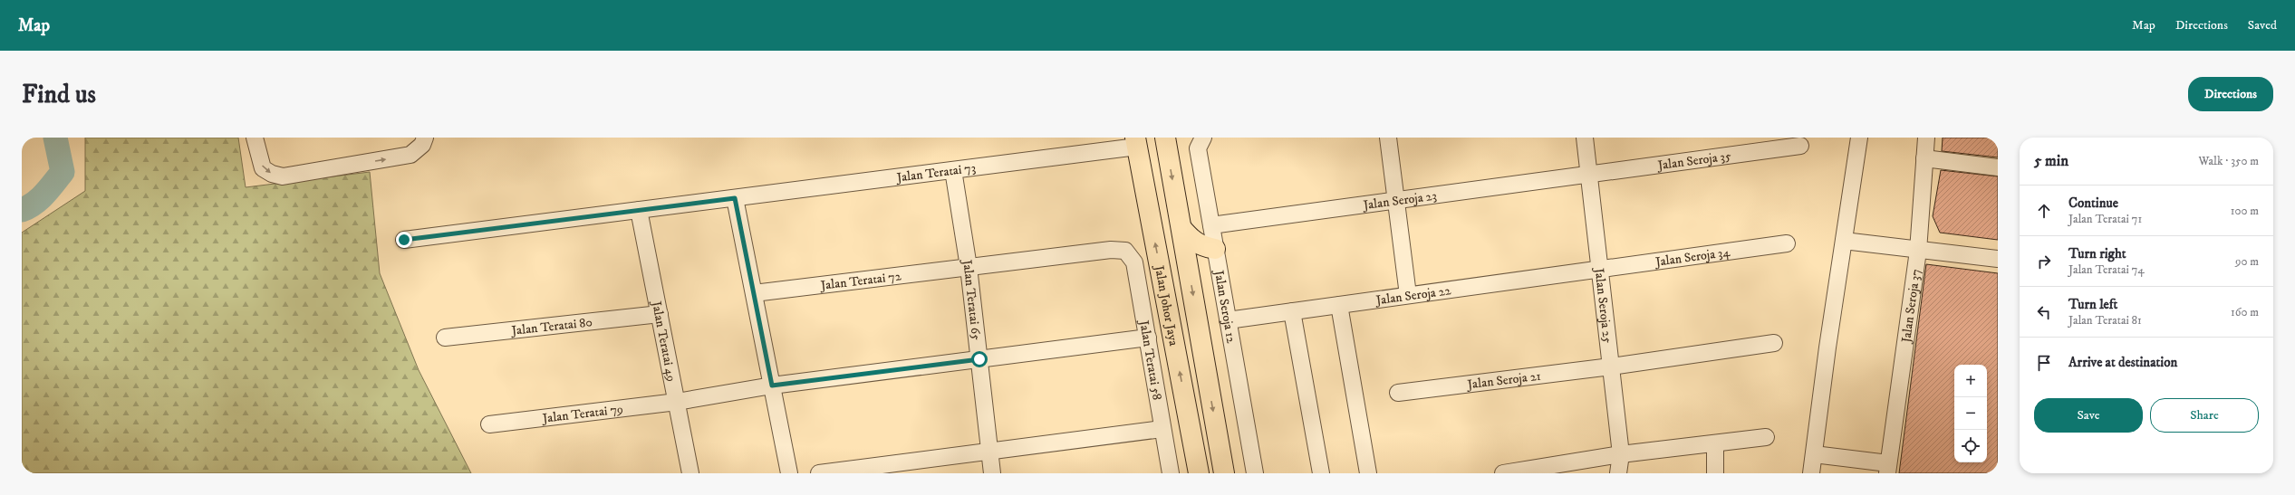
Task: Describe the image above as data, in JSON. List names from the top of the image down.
{
  "streets": {
    "main road": ["Jalan Johor Jaya"],
    "street": [
      "Jalan Seroja 35",
      "Jalan Teratai 73",
      "Jalan Seroja 23",
      "Jalan Seroja 34",
      "Jalan Teratai 72",
      "Jalan Seroja 22",
      "Jalan Teratai 65",
      "Jalan Seroja 25",
      "Jalan Seroja 37",
      "Jalan Seroja 12",
      "Jalan Teratai 80",
      "Jalan Teratai 49",
      "Jalan Teratai 58",
      "Jalan Seroja 21",
      "Jalan Teratai 79"
    ]
  },
  "crossings": [
    ["Jalan Seroja 35", "Jalan Seroja 23"],
    ["Jalan Seroja 35", "Jalan Seroja 25"],
    ["Jalan Teratai 73", "Jalan Teratai 65"],
    ["Jalan Teratai 73", "Jalan Johor Jaya"],
    ["Jalan Teratai 73", "Jalan Teratai 49"],
    ["Jalan Seroja 23", "Jalan Seroja 25"],
    ["Jalan Seroja 23", "Jalan Seroja 12"],
    ["Jalan Seroja 34", "Jalan Seroja 22"],
    ["Jalan Seroja 34", "Jalan Seroja 25"],
    ["Jalan Teratai 72", "Jalan Teratai 65"],
    ["Jalan Teratai 72", "Jalan Teratai 58"],
    ["Jalan Seroja 22", "Jalan Seroja 25"],
    ["Jalan Seroja 22", "Jalan Seroja 12"],
    ["Jalan Teratai 65", "Jalan Teratai 79"],
    ["Jalan Seroja 25", "Jalan Seroja 21"],
    ["Jalan Teratai 80", "Jalan Teratai 49"],
    ["Jalan Teratai 49", "Jalan Teratai 79"],
    ["Jalan Teratai 58", "Jalan Teratai 79"]
  ],
  "page": {
    "header": "Map",
    "nav": ["Map", "Directions", "Saved"],
    "buttons": [
      "Directions",
      ["Save", "Share"]
    ],
    "title": "Find us",
    "heading": ["5 min", "Walk · 350 m"],
    "list": [
      ["Continue", "Jalan Teratai 71", "100 m"],
      ["Turn right", "Jalan Teratai 74", "90 m"],
      ["Turn left", "Jalan Teratai 81", "160 m"],
      "Arrive at destination"
    ],
    "map_buttons": ["+", "−"]
  }
}
